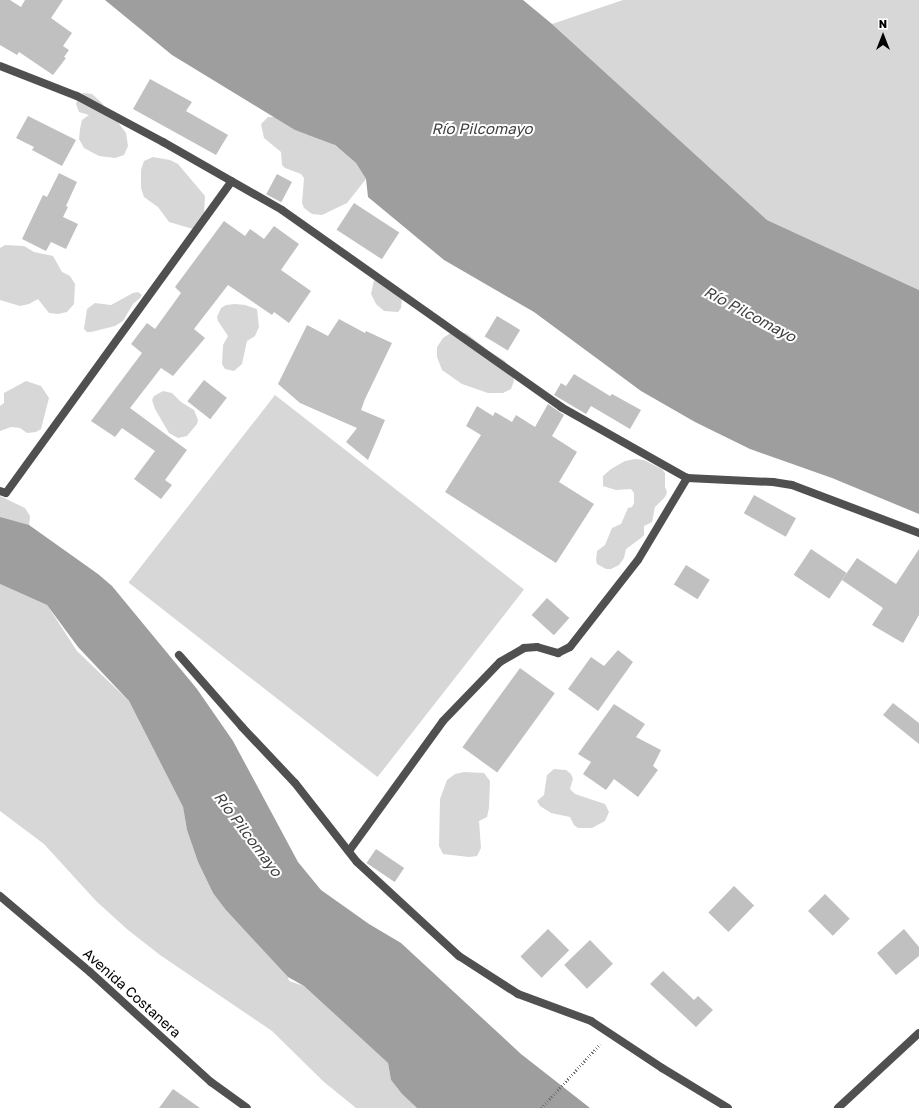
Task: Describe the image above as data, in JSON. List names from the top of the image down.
{
  "streets": {
    "street": ["Avenida Costanera"]
  },
  "water": ["Río Pilcomayo"],
  "north": "top"
}
